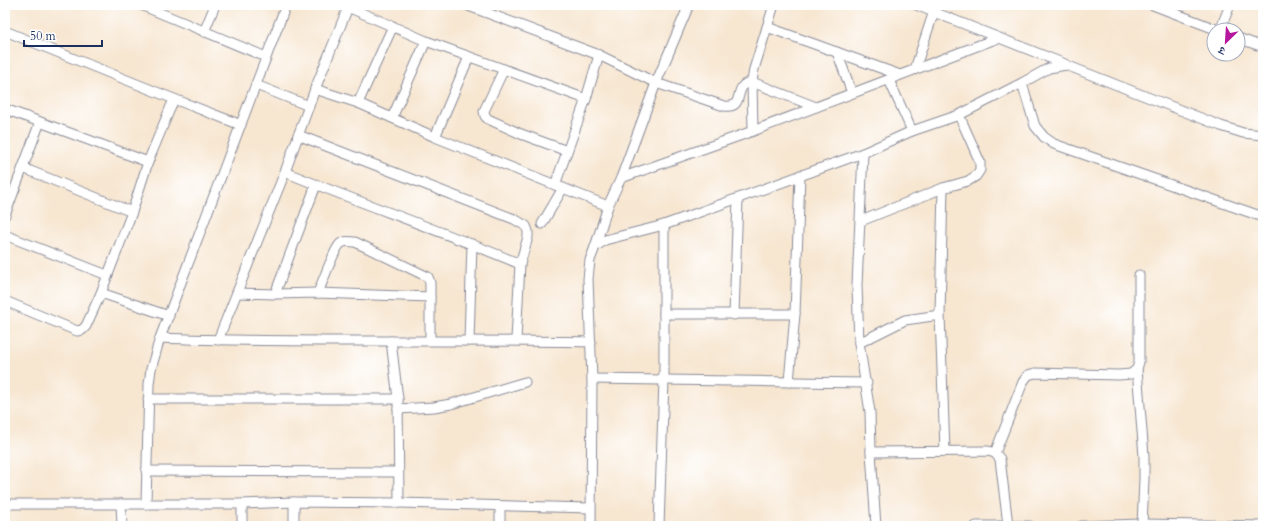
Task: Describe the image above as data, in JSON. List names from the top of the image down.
{
  "scale_bar": "50 m",
  "north": "bottom left"
}
